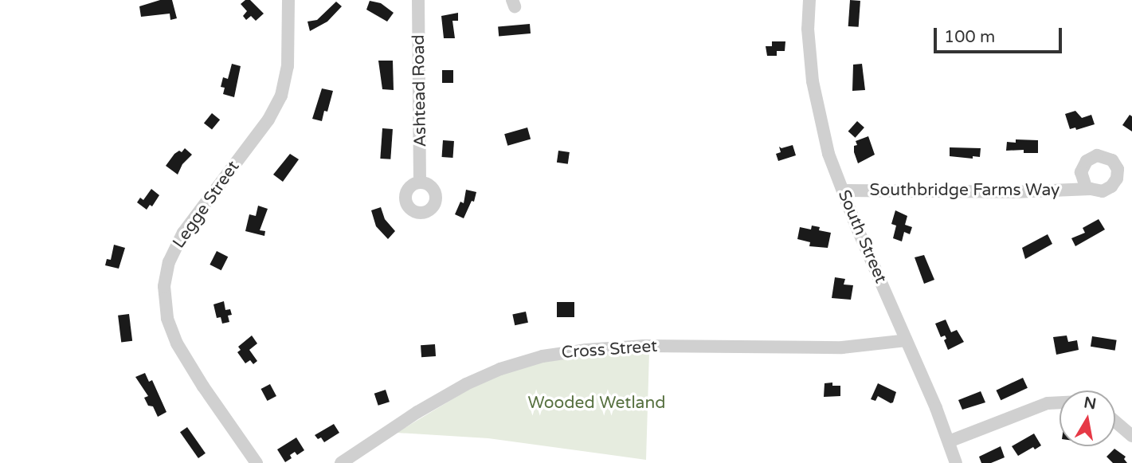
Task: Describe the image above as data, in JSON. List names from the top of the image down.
{
  "streets": {
    "street": [
      "Ashtead Road",
      "Southbridge Farms Way",
      "Legge Street",
      "South Street",
      "Cross Street"
    ]
  },
  "crossings": [
    ["Southbridge Farms Way", "South Street"],
    ["South Street", "Cross Street"]
  ],
  "parks": ["Wooded Wetland"],
  "scale_bar": "100 m",
  "north": "top"
}
